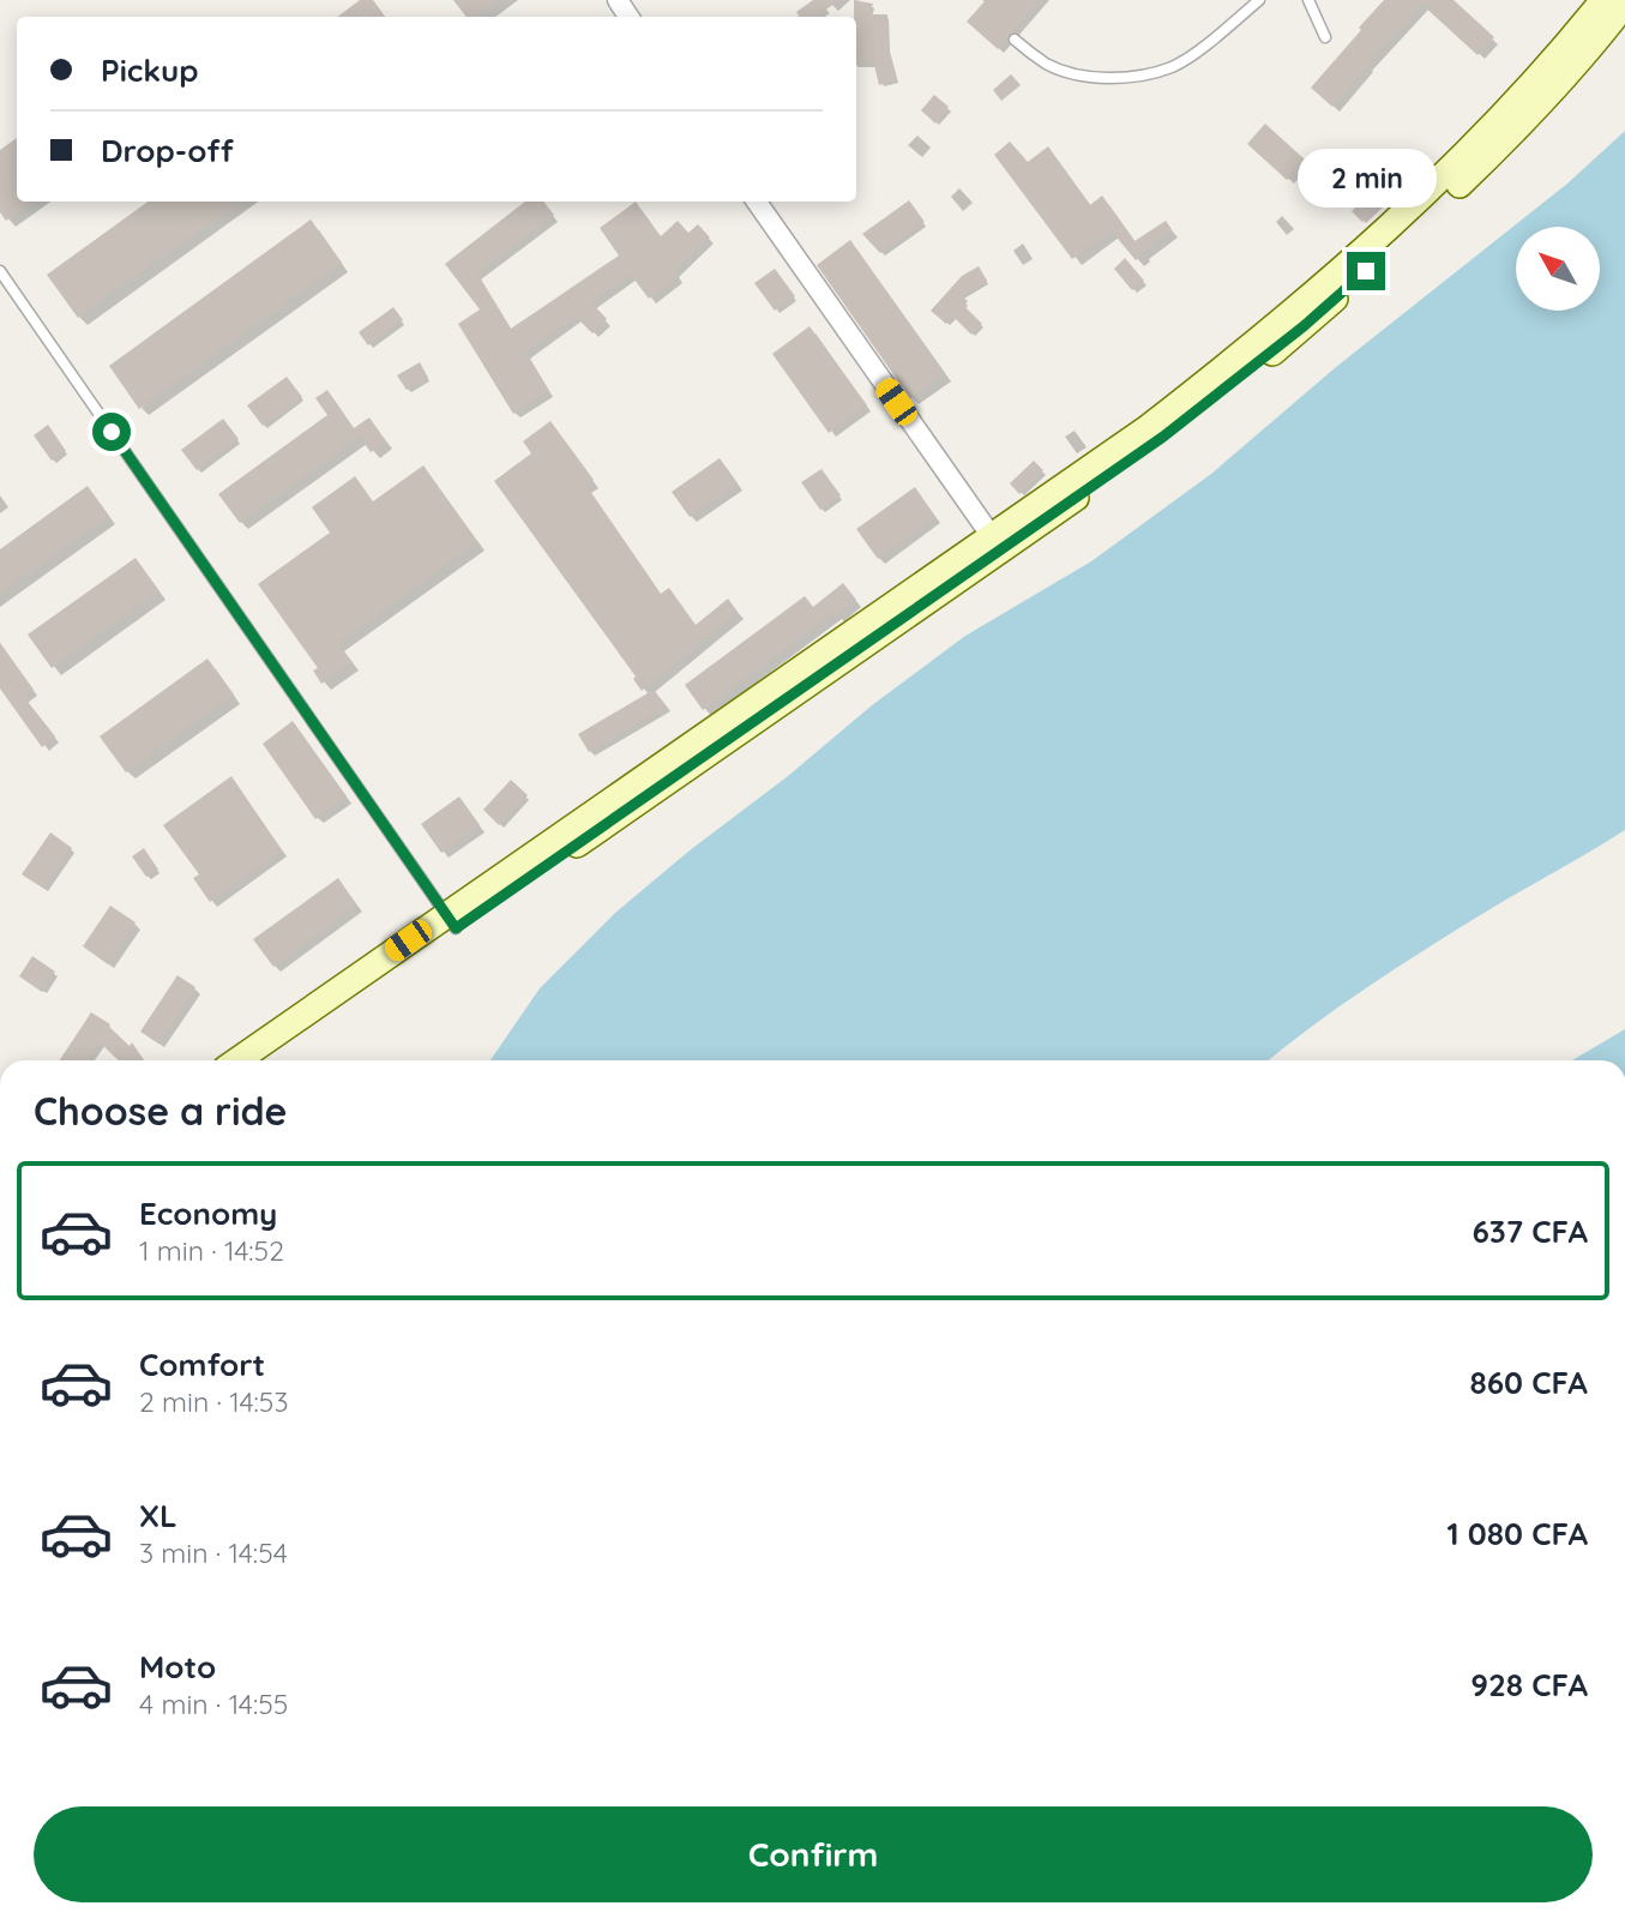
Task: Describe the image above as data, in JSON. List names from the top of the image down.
{
  "north": "top left",
  "page": {
    "banner": ["Pickup", "Drop-off"],
    "bubble": "2 min",
    "heading": "Choose a ride",
    "list": [
      {
        "name": "Economy",
        "note": "1 min · 14:52",
        "value": "637 CFA"
      },
      {
        "name": "Comfort",
        "note": "2 min · 14:53",
        "value": "860 CFA"
      },
      {
        "name": "XL",
        "note": "3 min · 14:54",
        "value": "1 080 CFA"
      },
      {
        "name": "Moto",
        "note": "4 min · 14:55",
        "value": "928 CFA"
      }
    ],
    "buttons": "Confirm"
  }
}
